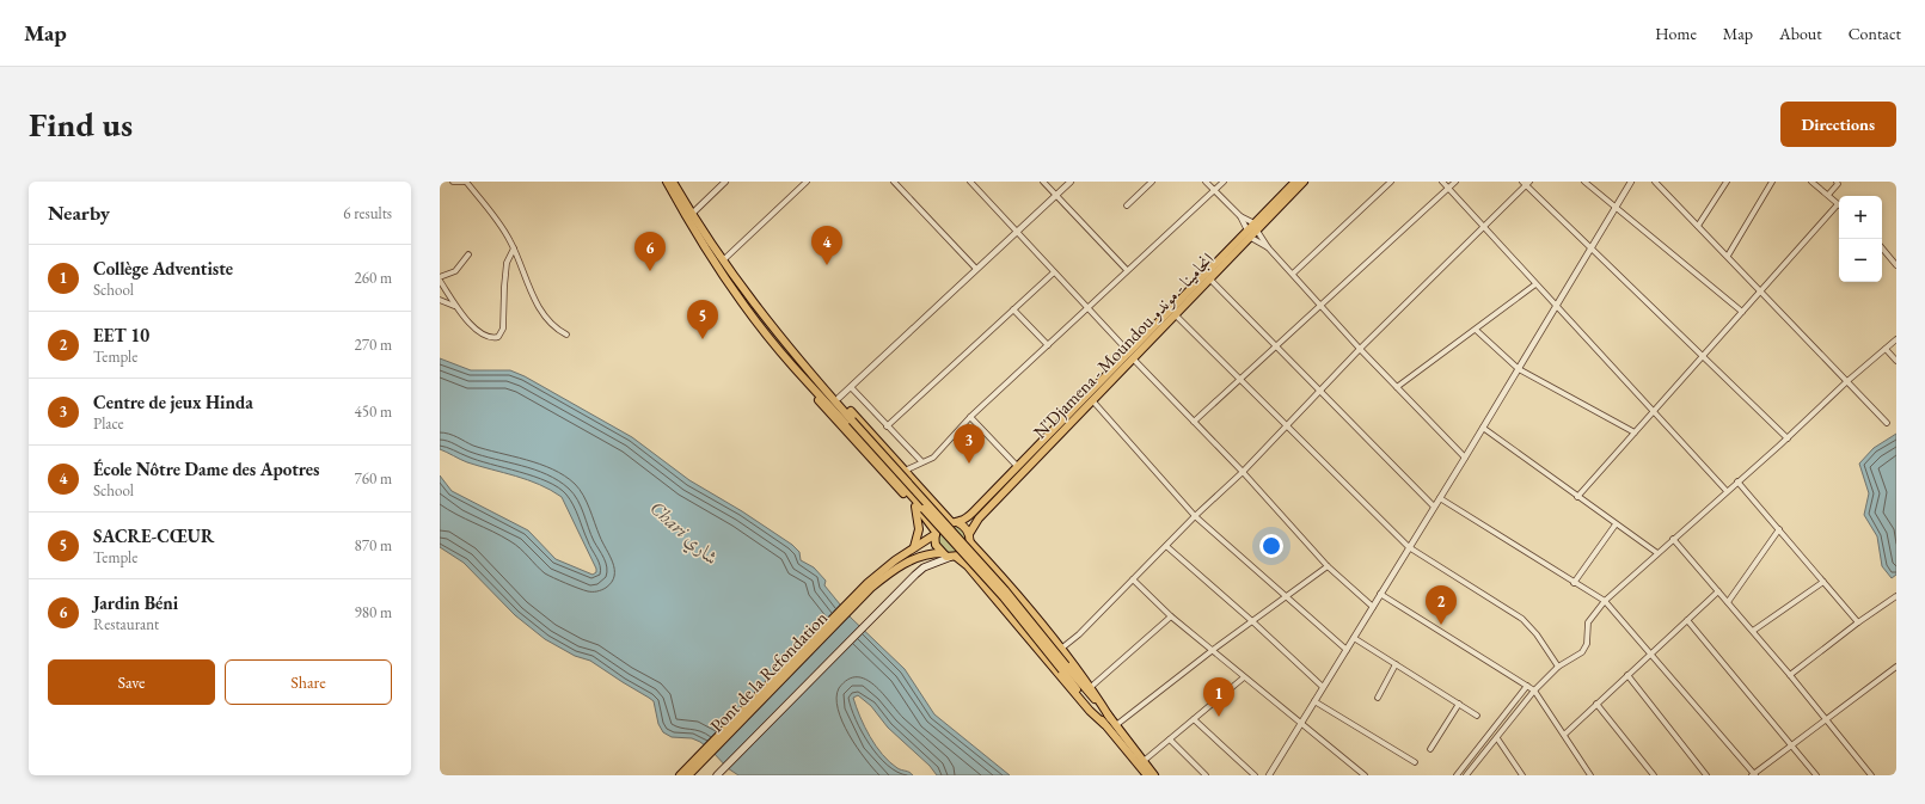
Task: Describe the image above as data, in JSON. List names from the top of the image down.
{
  "streets": {
    "main road": ["N'Djamena - Moundou انجامينا - موندو", "Pont de la Refondation"]
  },
  "water": ["Chari شاري"],
  "page": {
    "header": "Map",
    "nav": [
      "Home",
      "Map",
      "About",
      "Contact"
    ],
    "buttons": [
      "Directions",
      ["Save", "Share"]
    ],
    "title": "Find us",
    "heading": ["Nearby", "6 results"],
    "map_buttons": ["+", "−"],
    "pins": [
      "4",
      "6",
      "5",
      "3",
      "2",
      "1"
    ],
    "list": [
      {
        "mark": "1",
        "name": "Collège Adventiste",
        "note": "School",
        "value": "260 m"
      },
      {
        "mark": "2",
        "name": "EET 10",
        "note": "Temple",
        "value": "270 m"
      },
      {
        "mark": "3",
        "name": "Centre de jeux Hinda",
        "note": "Place",
        "value": "450 m"
      },
      {
        "mark": "4",
        "name": "École Nôtre Dame des Apotres",
        "note": "School",
        "value": "760 m"
      },
      {
        "mark": "5",
        "name": "SACRE-CŒUR",
        "note": "Temple",
        "value": "870 m"
      },
      {
        "mark": "6",
        "name": "Jardin Béni",
        "note": "Restaurant",
        "value": "980 m"
      }
    ]
  }
}
